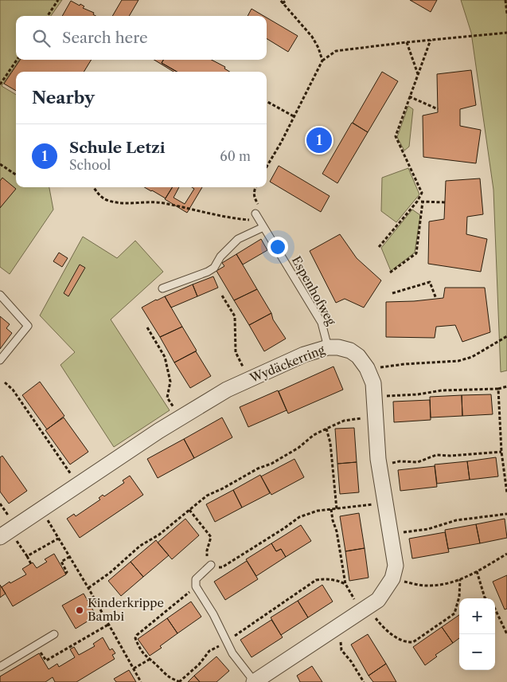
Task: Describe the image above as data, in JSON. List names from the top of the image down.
{
  "streets": {
    "street": ["Wydäckerring"],
    "lane": ["Espenhofweg"]
  },
  "crossings": [
    ["Espenhofweg", "Wydäckerring"]
  ],
  "places": ["Kinderkrippe Bambi"],
  "page": {
    "search": "Search here",
    "heading": "Nearby",
    "list": [
      {
        "mark": "1",
        "name": "Schule Letzi",
        "note": "School",
        "value": "60 m"
      }
    ],
    "pins": "1",
    "map_buttons": ["+", "−"]
  }
}
